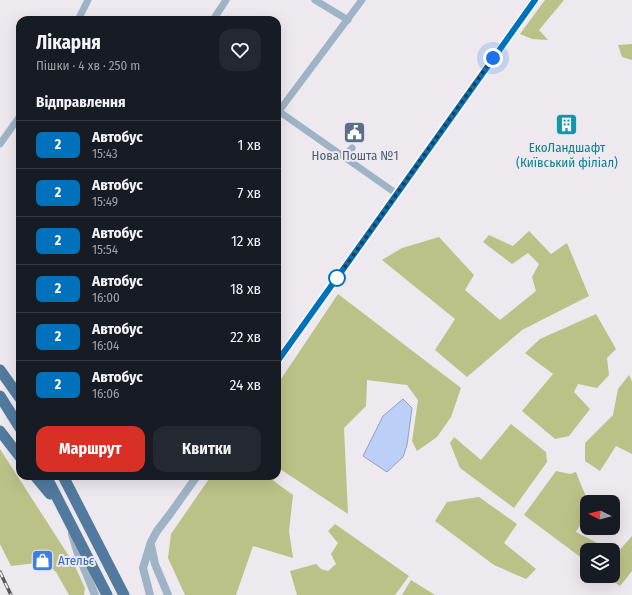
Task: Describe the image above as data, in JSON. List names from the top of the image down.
{
  "places": {
    "building": ["ЕкоЛандшафт (Київський філіал)"],
    "public building": ["Нова Пошта №1"],
    "shop": ["Ательє"]
  },
  "lines": ["bus line 2"],
  "north": "left",
  "page": {
    "heading": [
      ["Лікарня", "Пішки · 4 хв · 250 m"],
      "Відправлення"
    ],
    "list": [
      {
        "mark": "2",
        "name": "Автобус",
        "note": "15:43",
        "value": "1 хв"
      },
      {
        "mark": "2",
        "name": "Автобус",
        "note": "15:49",
        "value": "7 хв"
      },
      {
        "mark": "2",
        "name": "Автобус",
        "note": "15:54",
        "value": "12 хв"
      },
      {
        "mark": "2",
        "name": "Автобус",
        "note": "16:00",
        "value": "18 хв"
      },
      {
        "mark": "2",
        "name": "Автобус",
        "note": "16:04",
        "value": "22 хв"
      },
      {
        "mark": "2",
        "name": "Автобус",
        "note": "16:06",
        "value": "24 хв"
      }
    ],
    "buttons": ["Маршрут", "Квитки"]
  }
}
